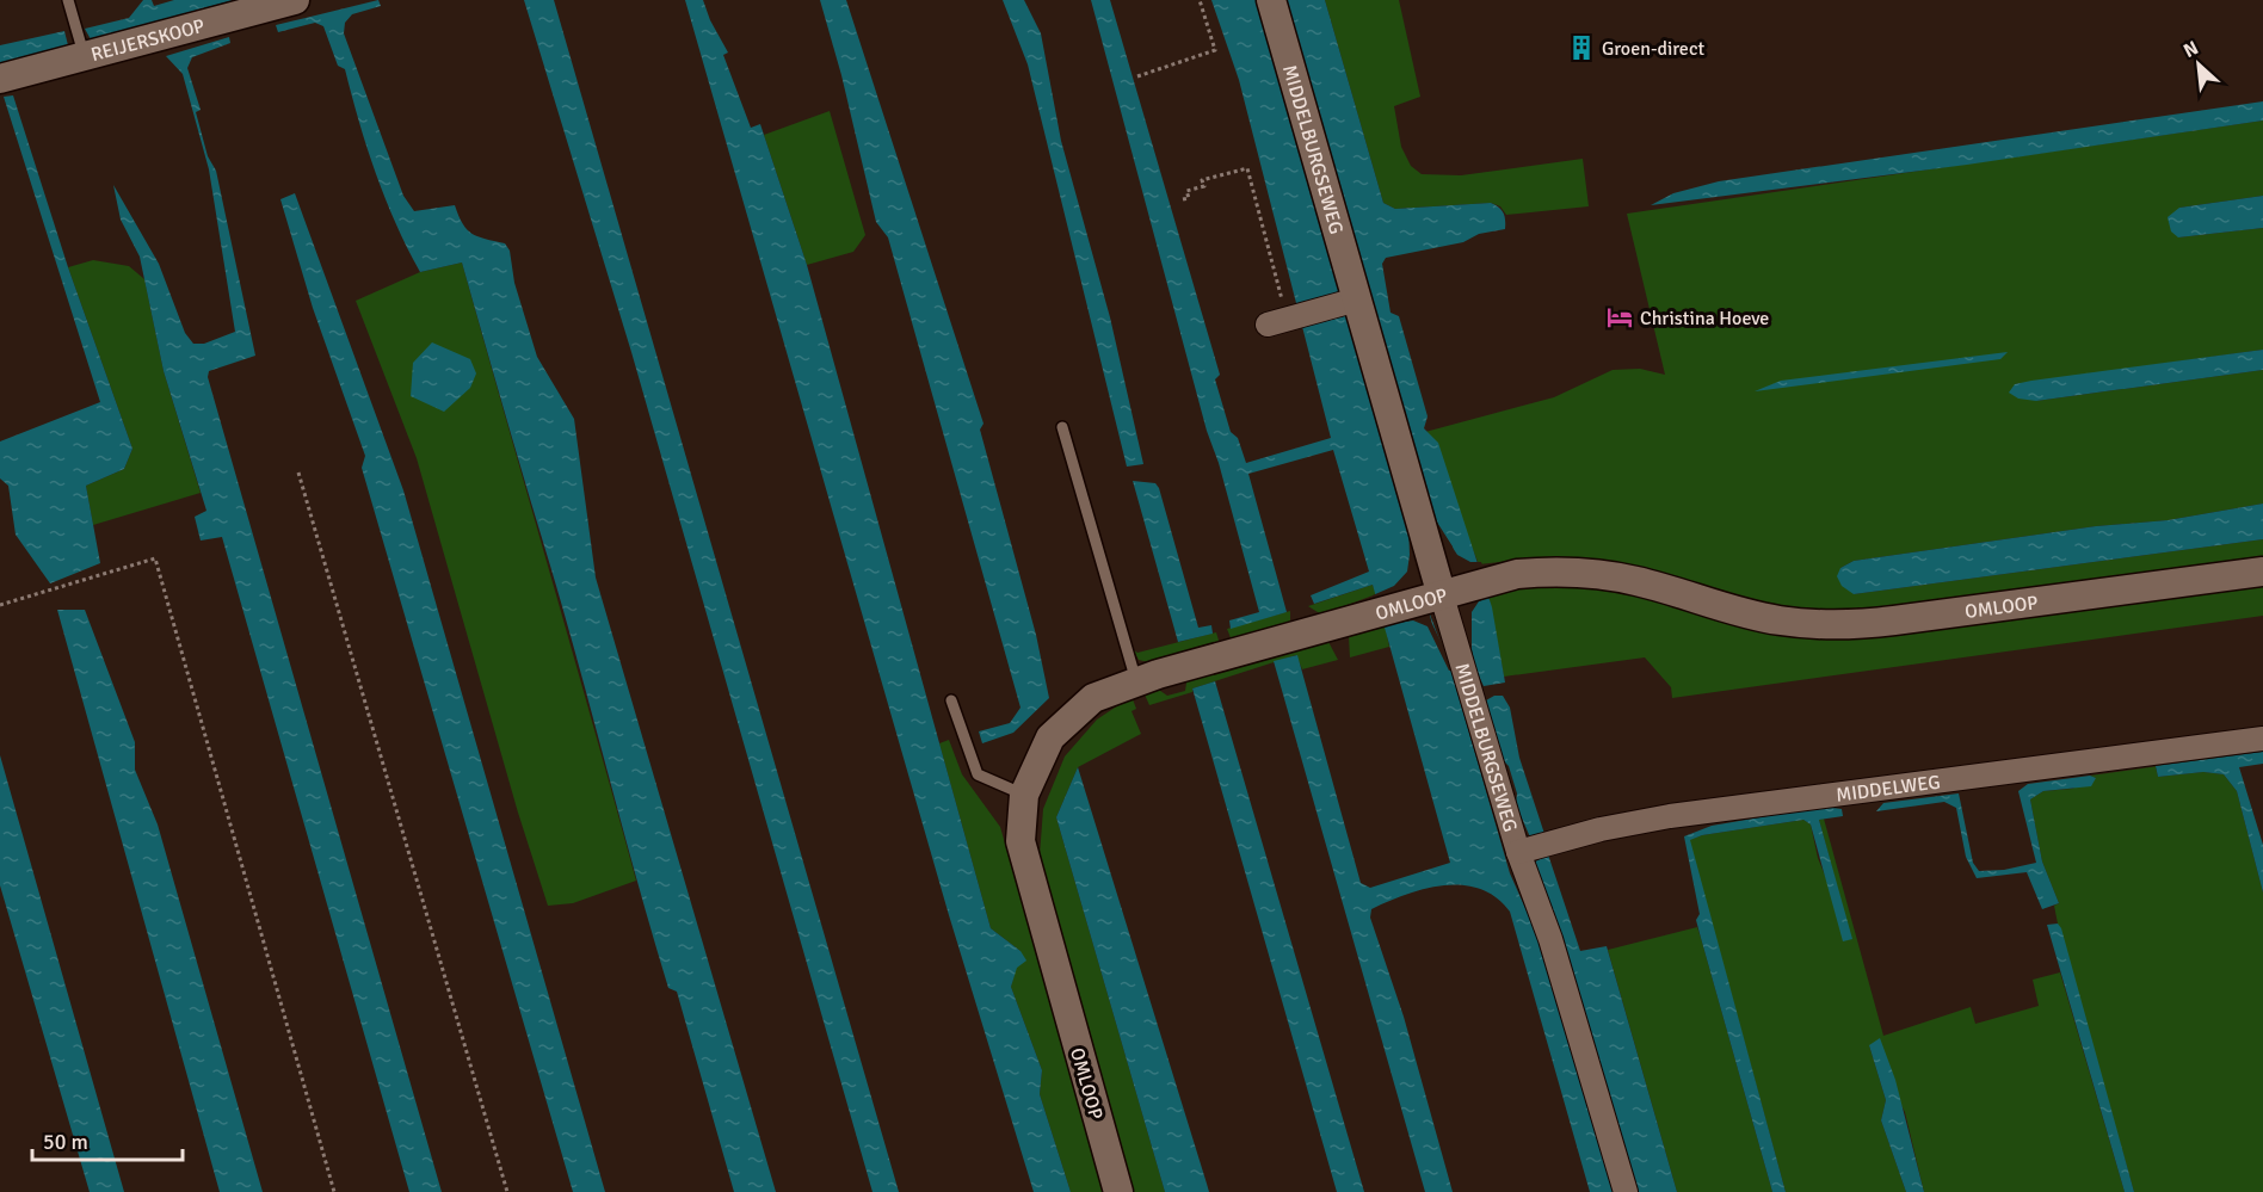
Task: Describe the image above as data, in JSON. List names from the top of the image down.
{
  "streets": {
    "street": [
      "REIJERSKOOP",
      "MIDDELBURGSEWEG",
      "OMLOOP",
      "MIDDELWEG"
    ]
  },
  "crossings": [
    ["MIDDELBURGSEWEG", "OMLOOP"],
    ["MIDDELBURGSEWEG", "MIDDELWEG"]
  ],
  "places": {
    "building": ["Groen-direct"],
    "hotel": ["Christina Hoeve"]
  },
  "scale_bar": "50 m",
  "north": "top left"
}
